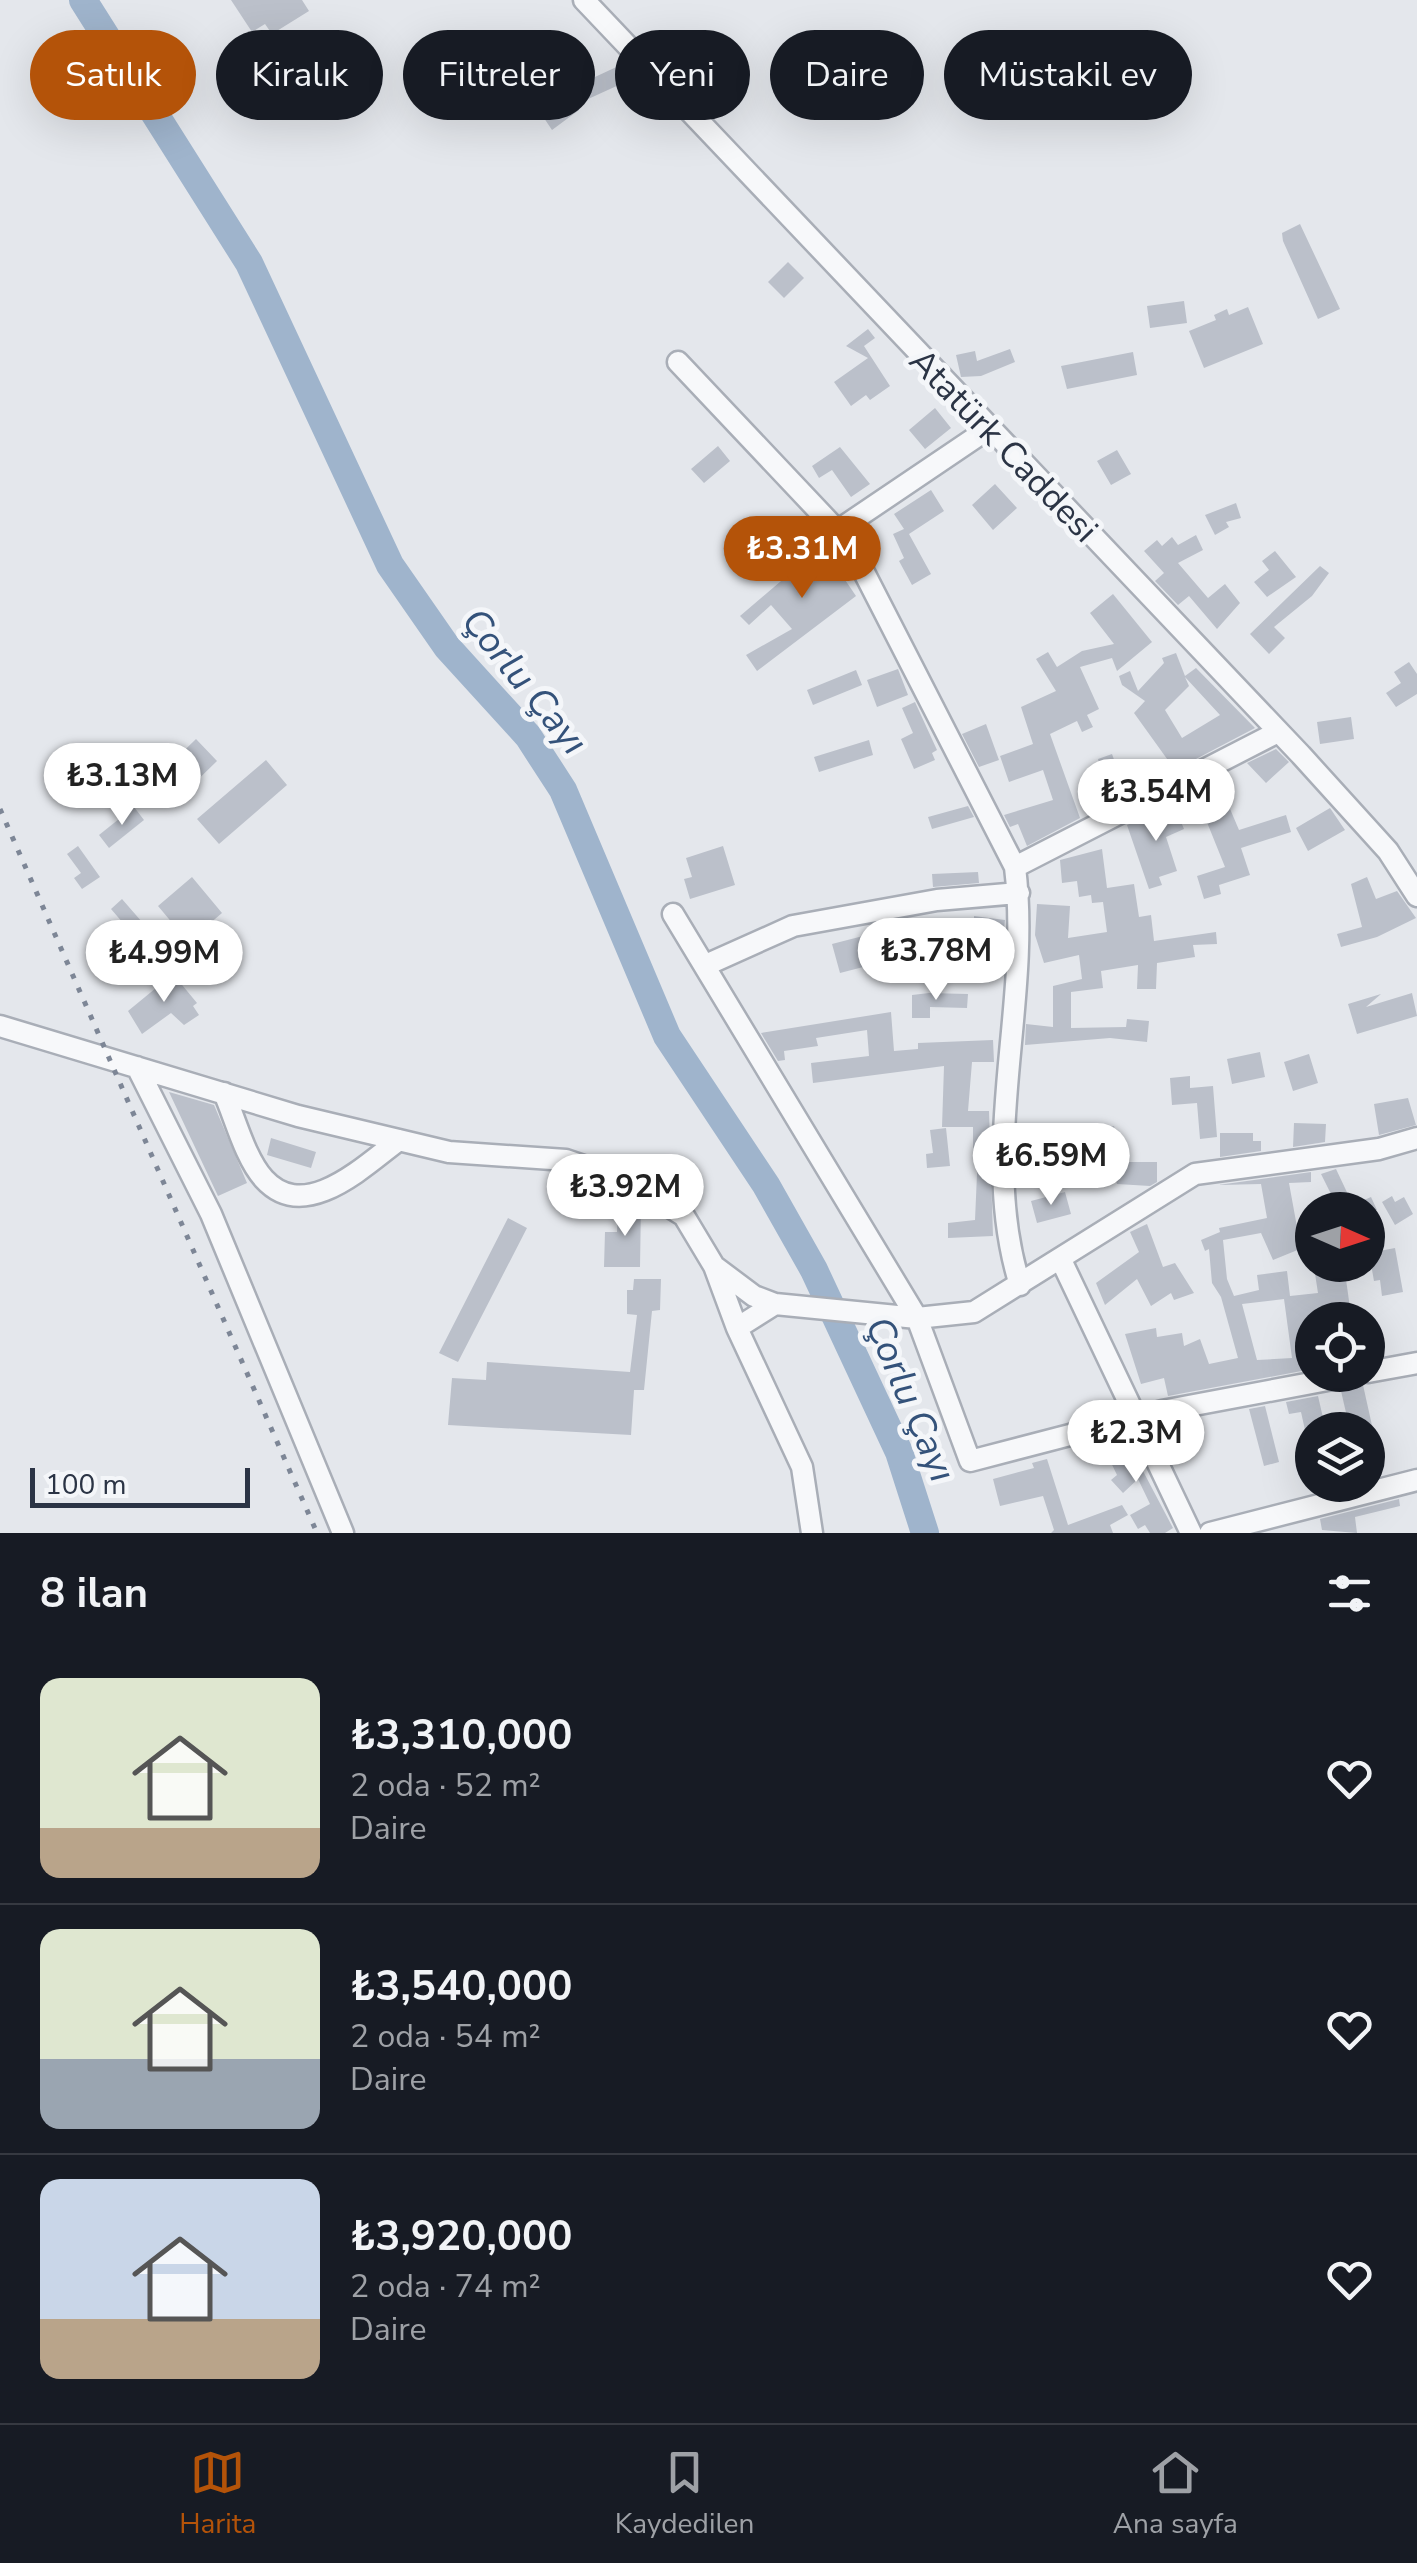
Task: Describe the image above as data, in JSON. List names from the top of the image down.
{
  "streets": {
    "street": ["Atatürk Caddesi"]
  },
  "water": ["Çorlu Çayı"],
  "scale_bar": "100 m",
  "north": "right",
  "page": {
    "chip": [
      "Satılık",
      "Kiralık",
      "Filtreler",
      "Yeni",
      "Daire",
      "Müstakil ev"
    ],
    "price": [
      "₺3.31M",
      "₺3.13M",
      "₺3.54M",
      "₺3.78M",
      "₺4.99M",
      "₺6.59M",
      "₺3.92M",
      "₺2.3M"
    ],
    "scale": "100 m",
    "heading": "8 ilan",
    "list": [
      {
        "name": "₺3,310,000",
        "note": "2 oda · 52 m² · Daire"
      },
      {
        "name": "₺3,540,000",
        "note": "2 oda · 54 m² · Daire"
      },
      {
        "name": "₺3,920,000",
        "note": "2 oda · 74 m² · Daire"
      }
    ],
    "tabs": ["Harita", "Kaydedilen", "Ana sayfa"]
  }
}
